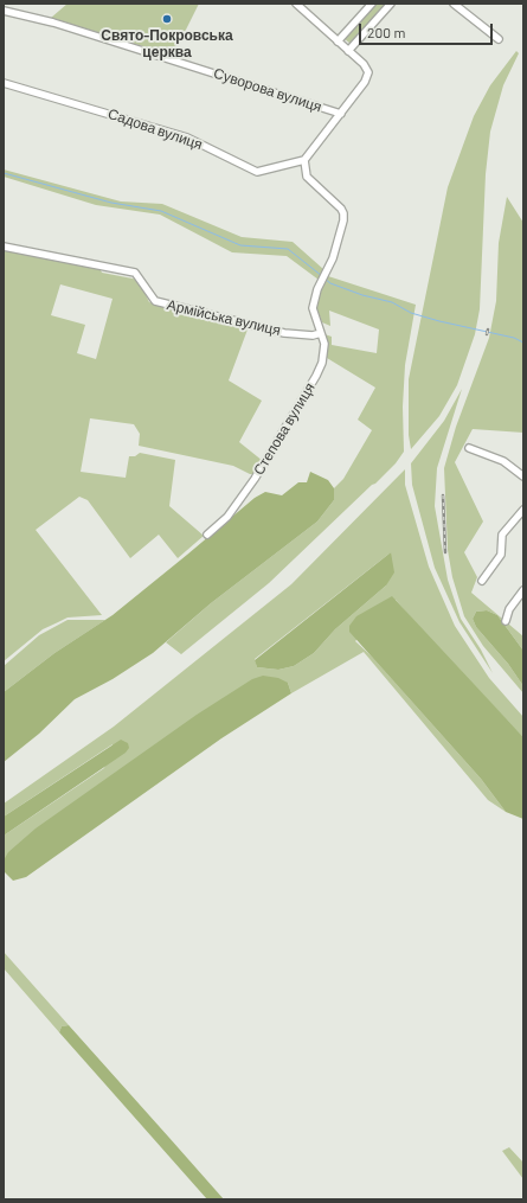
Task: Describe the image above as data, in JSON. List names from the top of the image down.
{
  "streets": {
    "street": [
      "Суворова вулиця",
      "Садова вулиця",
      "Армійська вулиця",
      "Степова вулиця"
    ]
  },
  "crossings": [
    ["Садова вулиця", "Степова вулиця"],
    ["Армійська вулиця", "Степова вулиця"]
  ],
  "places": ["Свято-Покровська церква"],
  "scale_bar": "200 m"
}
